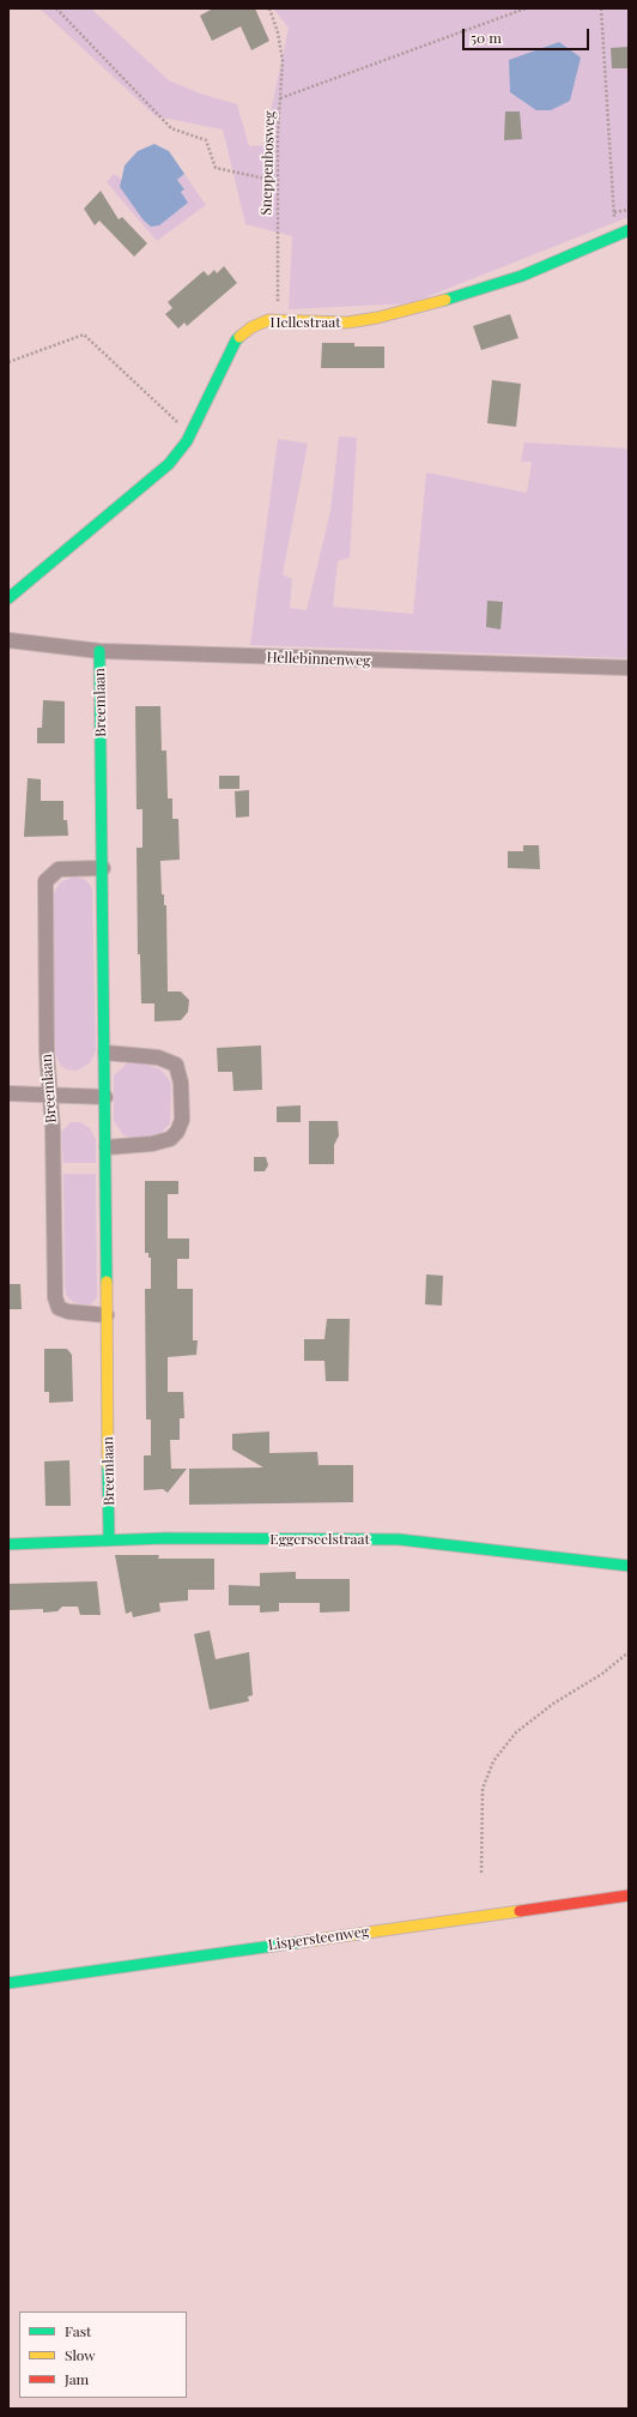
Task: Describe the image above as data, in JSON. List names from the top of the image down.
{
  "streets": {
    "street": [
      "Hellestraat",
      "Hellebinnenweg",
      "Breemlaan",
      "Eggerseelstraat",
      "Lispersteenweg"
    ],
    "path": ["Sneppenbosweg"]
  },
  "crossings": [
    ["Sneppenbosweg", "Hellestraat"],
    ["Hellebinnenweg", "Breemlaan"],
    ["Breemlaan", "Eggerseelstraat"]
  ],
  "legend": ["Fast", "Slow", "Jam"],
  "scale_bar": "50 m"
}
